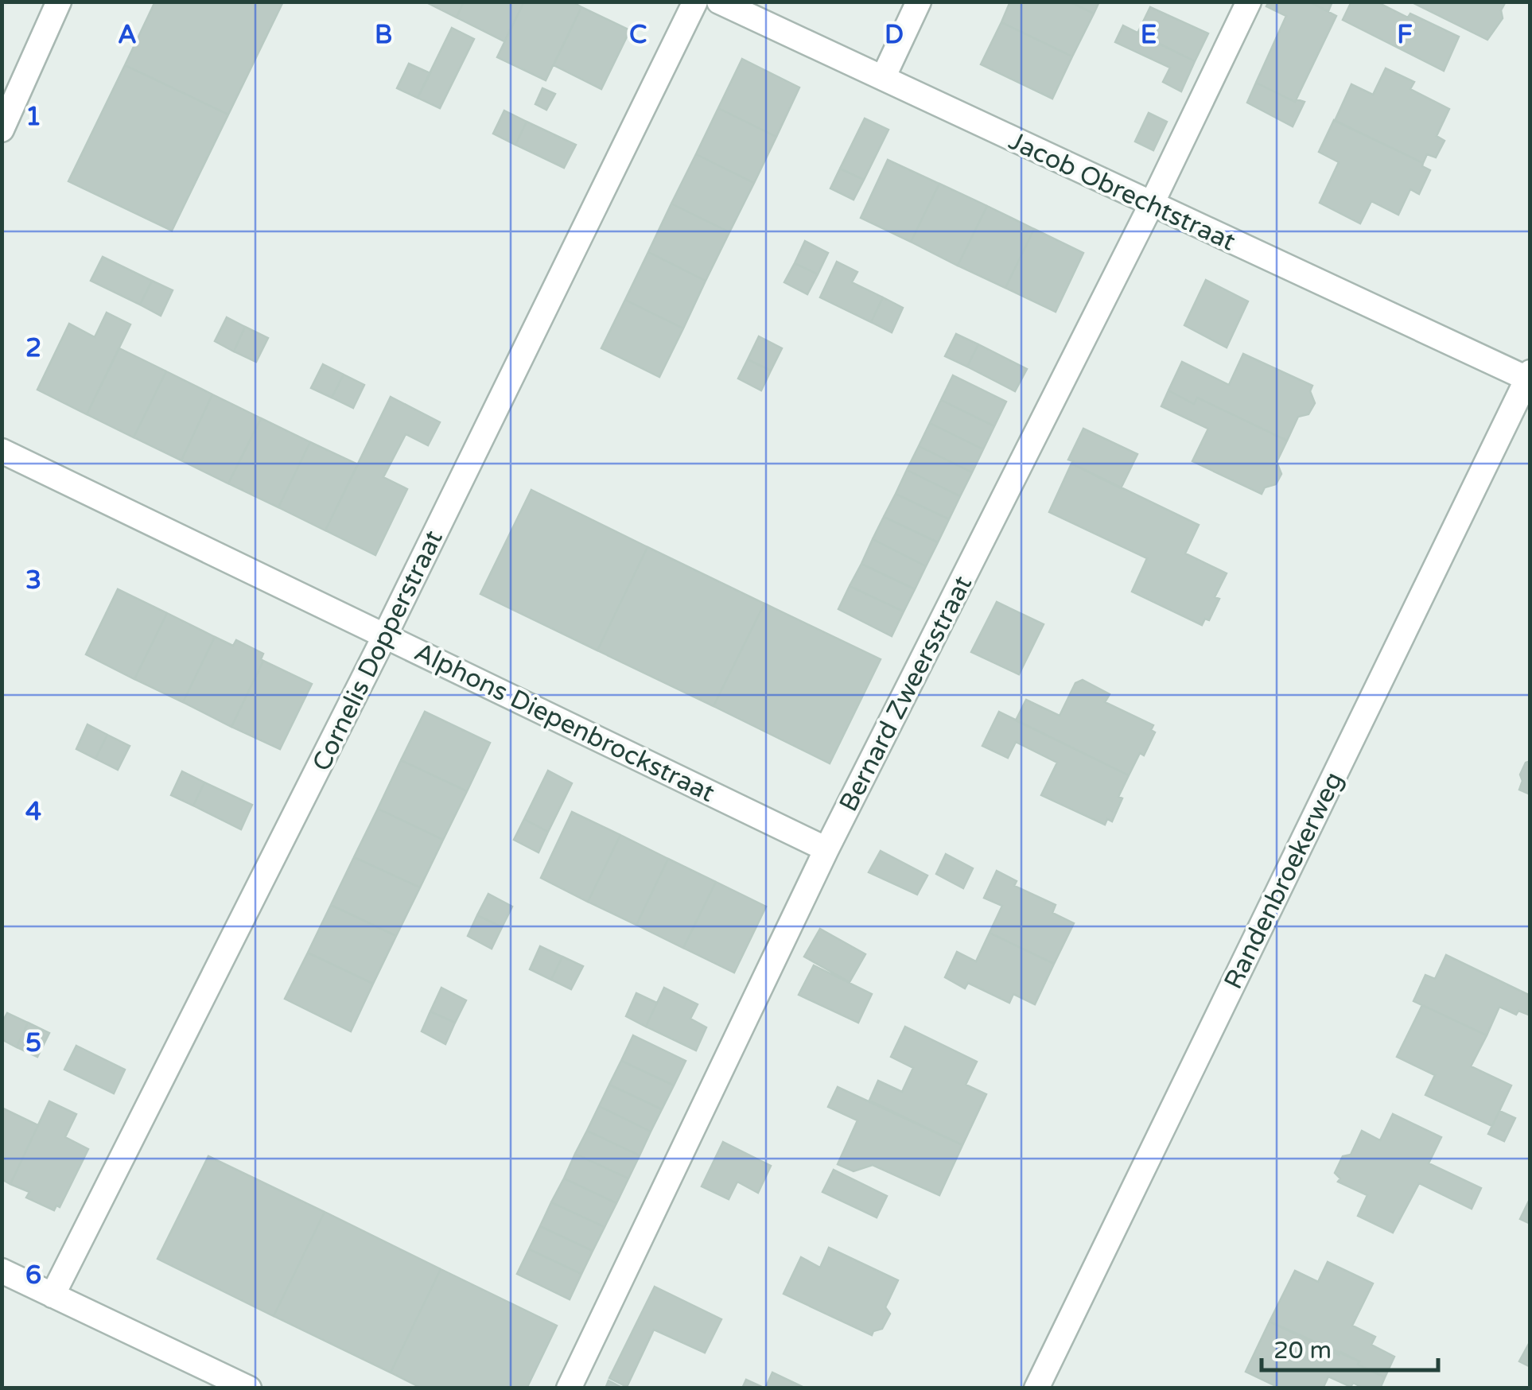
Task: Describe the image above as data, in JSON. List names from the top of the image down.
{
  "streets": {
    "street": [
      "Jacob Obrechtstraat",
      "Cornelis Dopperstraat",
      "Bernard Zweersstraat",
      "Alphons Diepenbrockstraat",
      "Randenbroekerweg"
    ]
  },
  "crossings": [
    ["Jacob Obrechtstraat", "Bernard Zweersstraat"],
    ["Jacob Obrechtstraat", "Randenbroekerweg"],
    ["Cornelis Dopperstraat", "Alphons Diepenbrockstraat"],
    ["Bernard Zweersstraat", "Alphons Diepenbrockstraat"]
  ],
  "scale_bar": "20 m",
  "grid": {
    "columns": [
      "A",
      "B",
      "C",
      "D",
      "E",
      "F"
    ],
    "rows": [
      "1",
      "2",
      "3",
      "4",
      "5",
      "6"
    ]
  }
}
